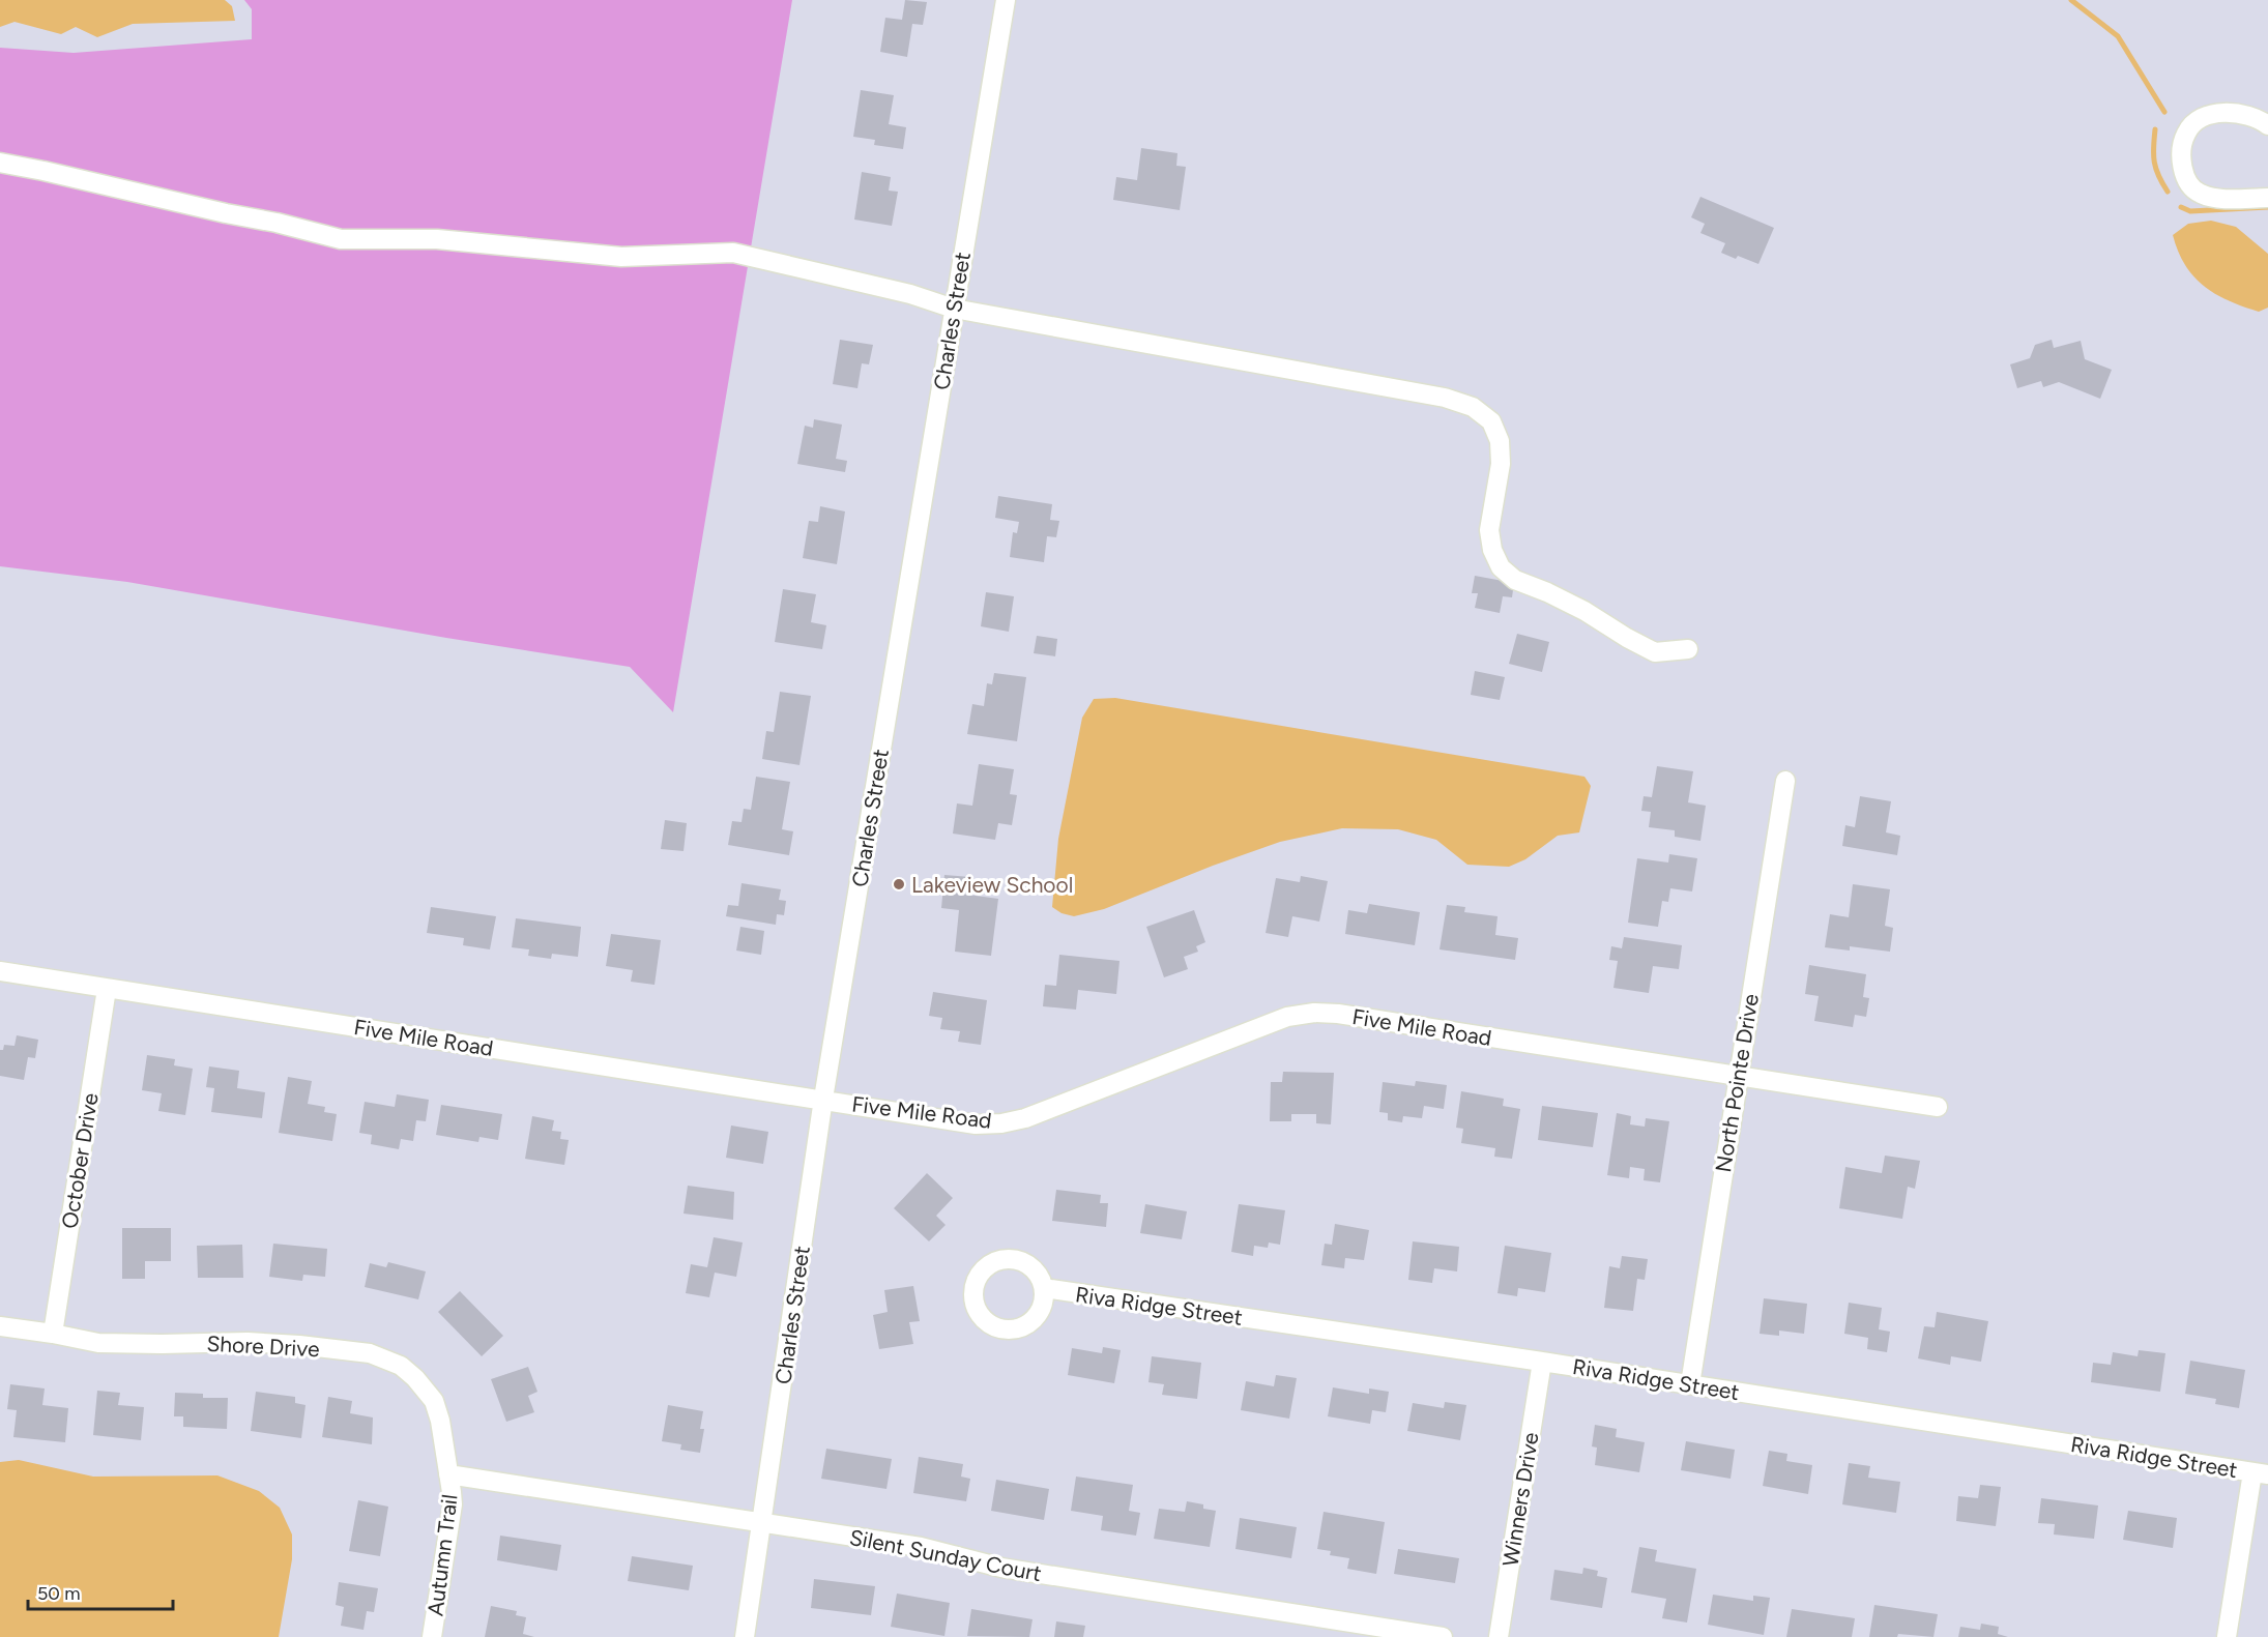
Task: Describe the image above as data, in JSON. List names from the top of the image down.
{
  "streets": {
    "street": [
      "Charles Street",
      "Five Mile Road",
      "North Pointe Drive",
      "October Drive",
      "Riva Ridge Street",
      "Shore Drive",
      "Winners Drive",
      "Autumn Trail",
      "Silent Sunday Court"
    ]
  },
  "crossings": [
    ["Charles Street", "Five Mile Road"],
    ["Charles Street", "Silent Sunday Court"],
    ["Five Mile Road", "North Pointe Drive"],
    ["Five Mile Road", "October Drive"],
    ["North Pointe Drive", "Riva Ridge Street"],
    ["October Drive", "Shore Drive"],
    ["Riva Ridge Street", "Winners Drive"],
    ["Shore Drive", "Autumn Trail"],
    ["Shore Drive", "Silent Sunday Court"],
    ["Autumn Trail", "Silent Sunday Court"]
  ],
  "places": ["Lakeview School"],
  "scale_bar": "50 m"
}
